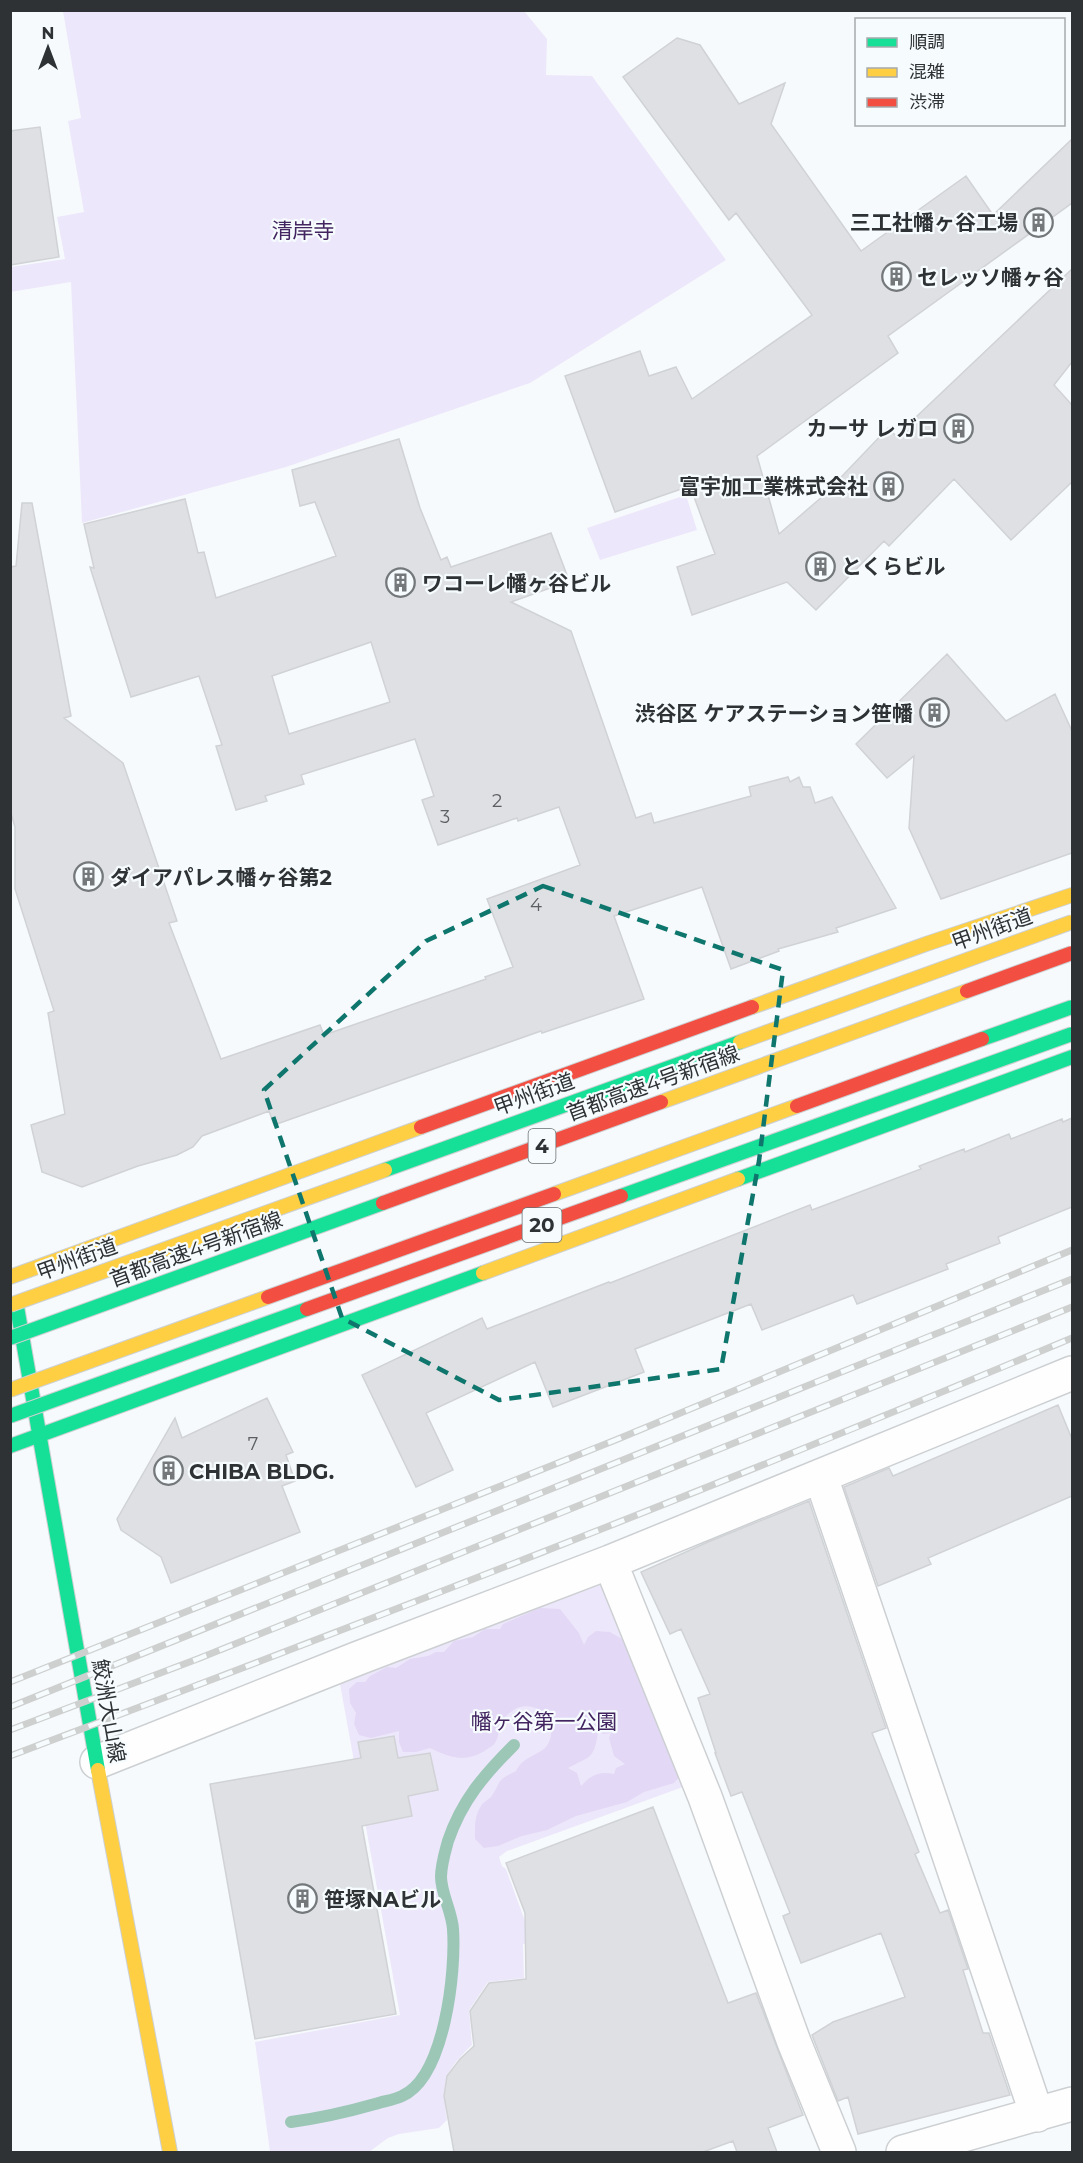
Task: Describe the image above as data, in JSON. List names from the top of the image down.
{
  "streets": {
    "main road": [
      "甲州街道",
      "首都高速4号新宿線",
      "4",
      "20",
      "鮫洲大山線"
    ]
  },
  "crossings": [
    ["20", "鮫洲大山線"]
  ],
  "parks": ["清岸寺", "幡ヶ谷第一公園"],
  "places": {
    "building": [
      "三工社幡ヶ谷工場",
      "セレッソ幡ヶ谷",
      "カーサ レガロ",
      "富宇加工業株式会社",
      "とくらビル",
      "ワコーレ幡ヶ谷ビル",
      "渋谷区 ケアステーション笹幡",
      "ダイアパレス幡ヶ谷第2",
      "CHIBA BLDG.",
      "笹塚NAビル"
    ]
  },
  "house_numbers": [
    "2",
    "3",
    "4",
    "7"
  ],
  "legend": ["順調", "混雑", "渋滞"],
  "north": "top"
}
